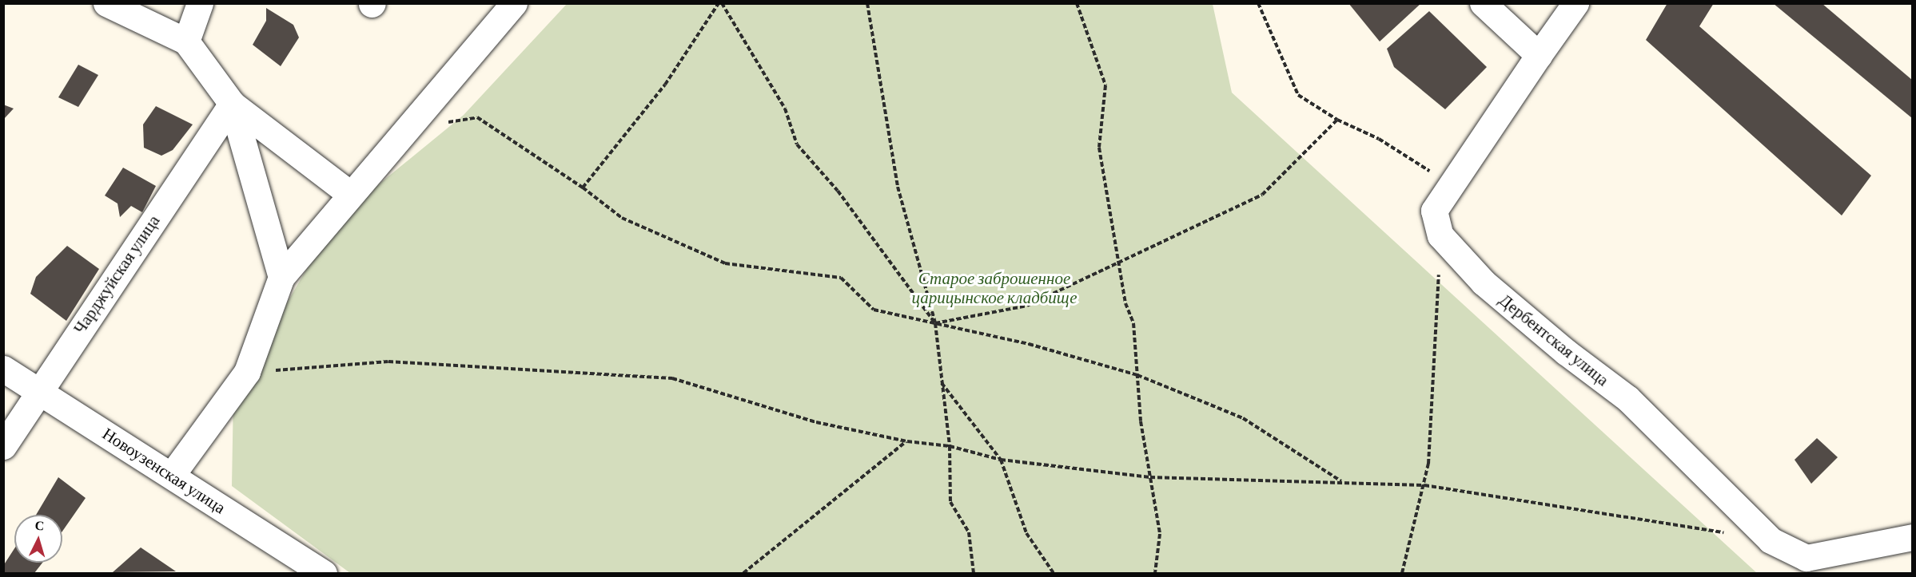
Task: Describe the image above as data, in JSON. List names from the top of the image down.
{
  "streets": {
    "street": ["Чарджуйская улица", "Дербентская улица", "Новоузенская улица"]
  },
  "crossings": [
    ["Чарджуйская улица", "Новоузенская улица"]
  ],
  "parks": ["Старое заброшенное царицынское кладбище"],
  "north": "top"
}
